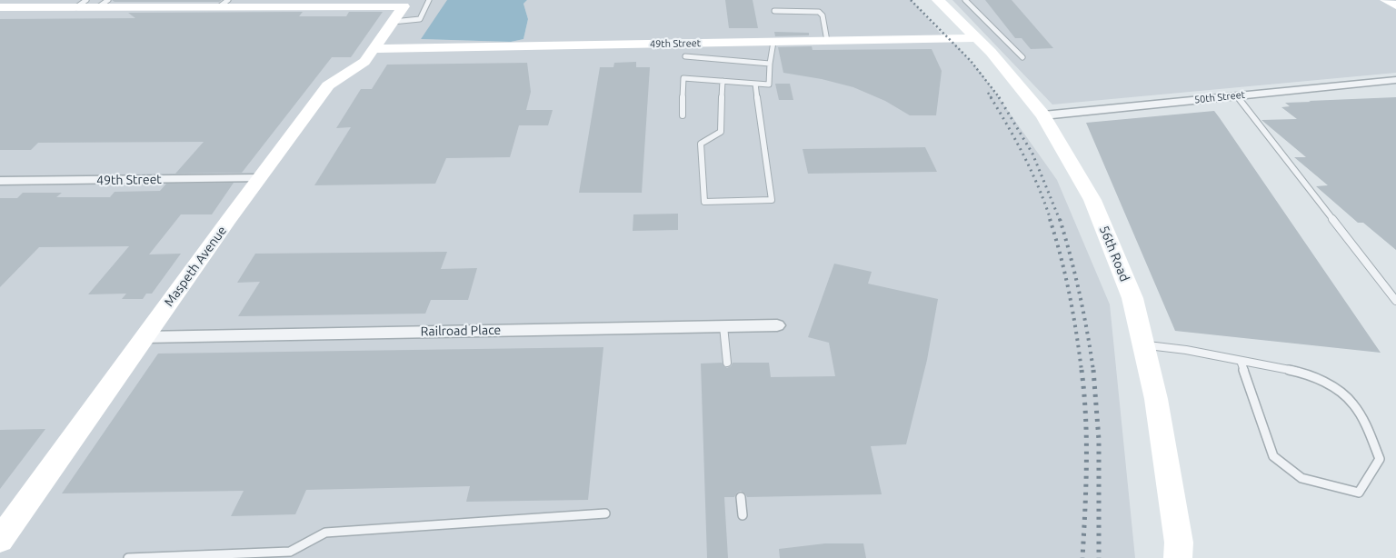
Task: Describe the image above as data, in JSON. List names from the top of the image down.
{
  "streets": {
    "main road": ["49th Street", "56th Road", "Maspeth Avenue"],
    "street": ["50th Street", "Railroad Place"]
  },
  "crossings": [
    ["49th Street", "56th Road"],
    ["49th Street", "Maspeth Avenue"],
    ["50th Street", "56th Road"],
    ["Maspeth Avenue", "Railroad Place"]
  ]
}
